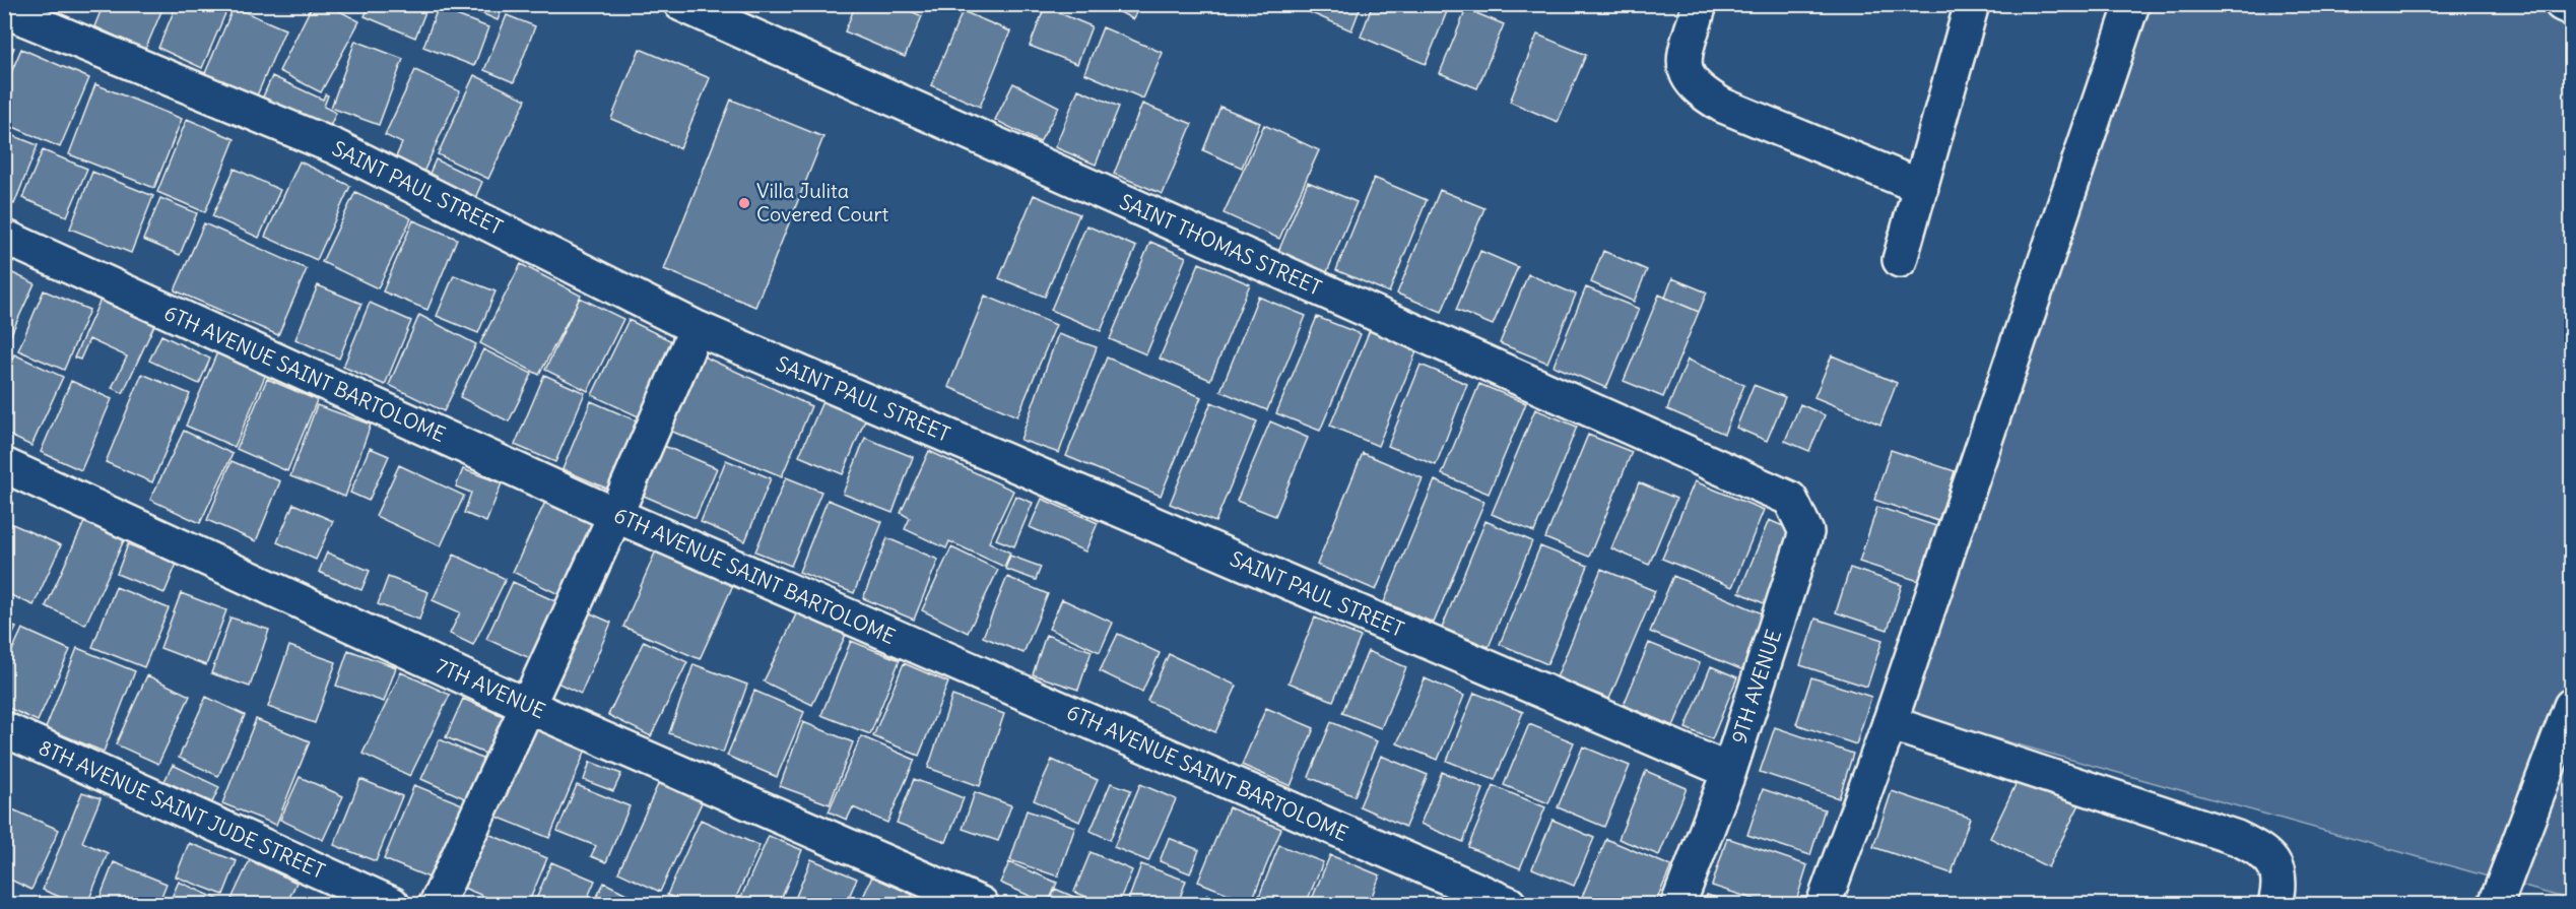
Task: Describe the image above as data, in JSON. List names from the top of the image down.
{
  "streets": {
    "street": [
      "SAINT PAUL STREET",
      "SAINT THOMAS STREET",
      "6TH AVENUE SAINT BARTOLOME",
      "9TH AVENUE",
      "7TH AVENUE",
      "8TH AVENUE SAINT JUDE STREET"
    ]
  },
  "crossings": [
    ["SAINT PAUL STREET", "9TH AVENUE"],
    ["SAINT THOMAS STREET", "9TH AVENUE"]
  ],
  "places": ["Villa Julita Covered Court"]
}
